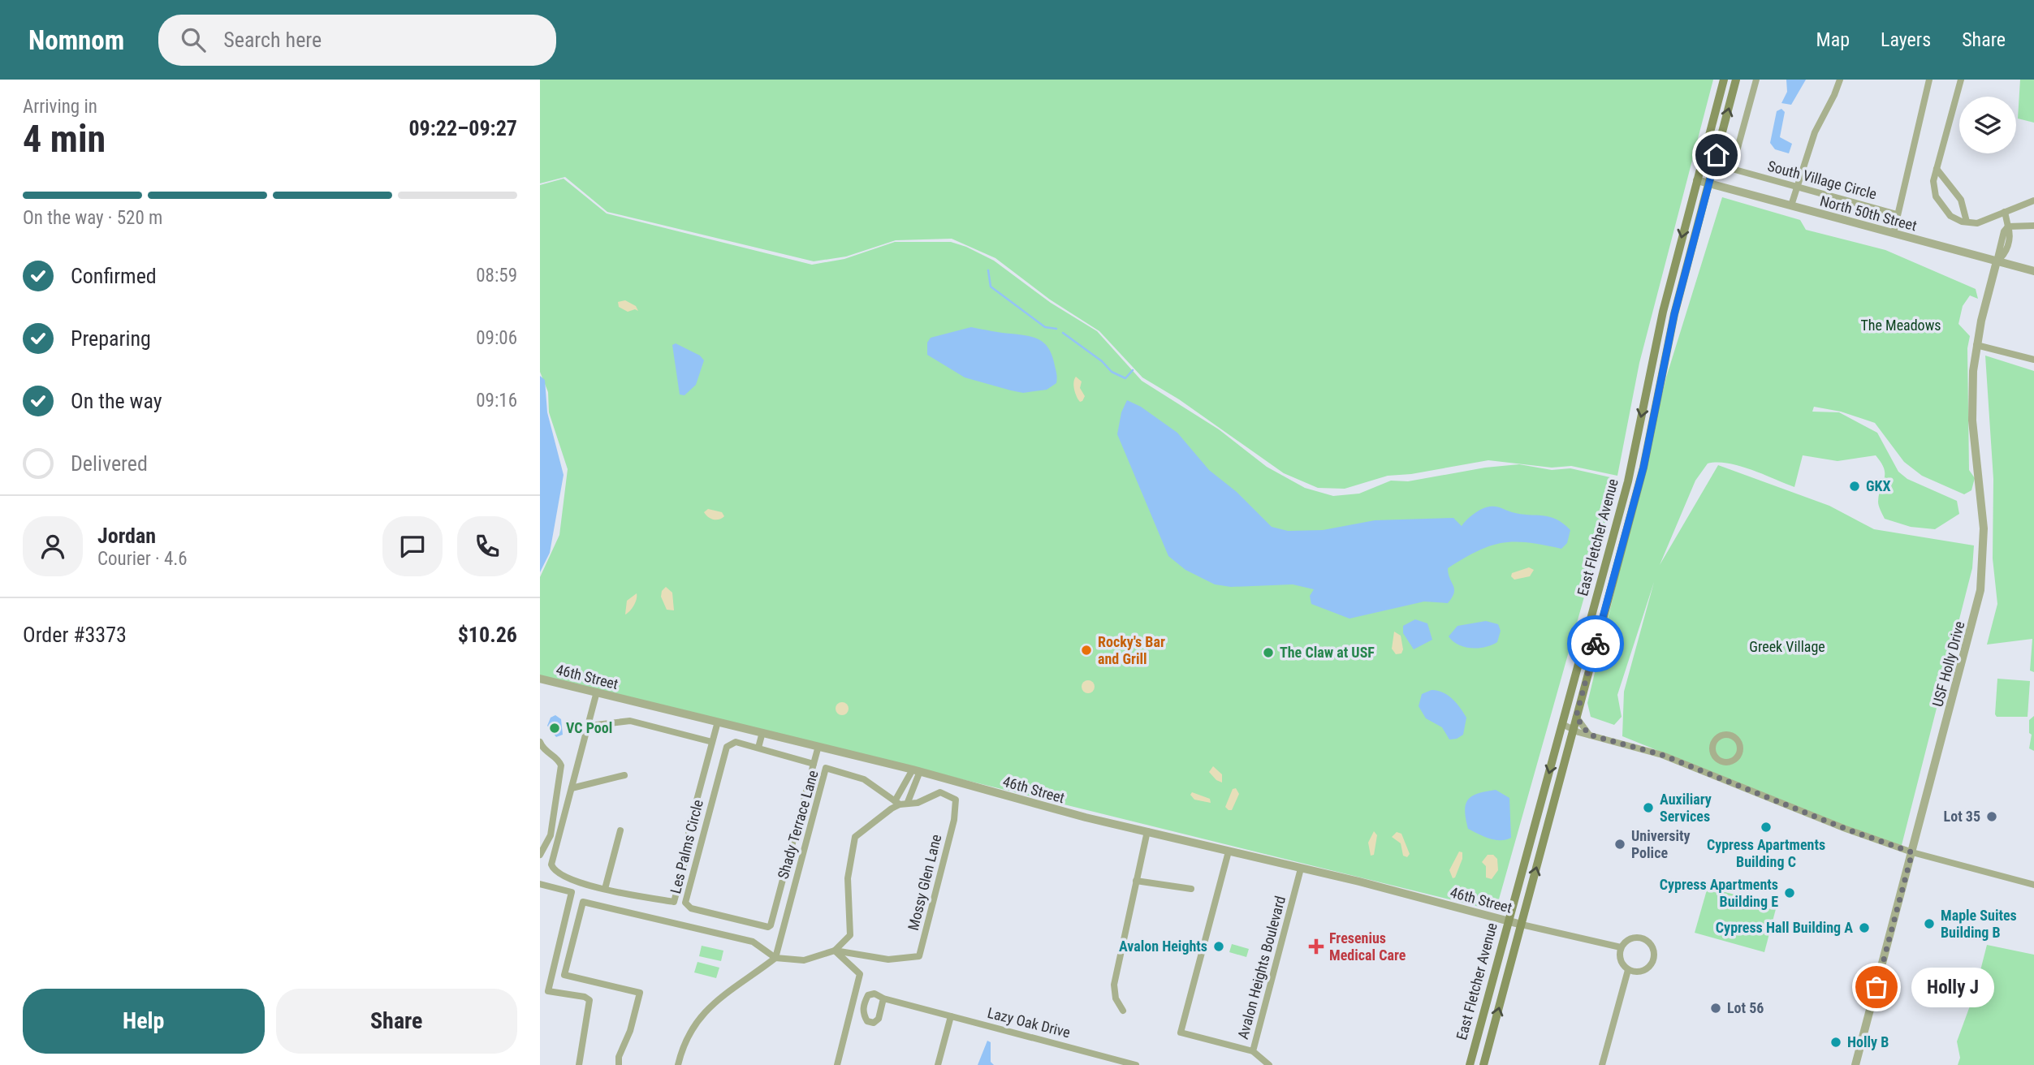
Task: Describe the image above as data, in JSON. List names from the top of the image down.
{
  "streets": {
    "main road": ["East Fletcher Avenue"],
    "street": [
      "South Village Circle",
      "North 50th Street",
      "USF Holly Drive",
      "46th Street",
      "Shady Terrace Lane",
      "Les Palms Circle",
      "Mossy Glen Lane",
      "Avalon Heights Boulevard",
      "Lazy Oak Drive"
    ]
  },
  "crossings": [
    ["North 50th Street", "East Fletcher Avenue"],
    ["North 50th Street", "USF Holly Drive"],
    ["East Fletcher Avenue", "46th Street"],
    ["46th Street", "Les Palms Circle"],
    ["46th Street", "Avalon Heights Boulevard"],
    ["Shady Terrace Lane", "Mossy Glen Lane"]
  ],
  "parks": ["The Meadows", "Greek Village"],
  "places": {
    "other": [
      "GKX",
      "Rocky's Bar and Grill",
      "The Claw at USF",
      "VC Pool",
      "Auxiliary Services",
      "Lot 35",
      "Cypress Apartments Building C",
      "University Police",
      "Cypress Apartments Building E",
      "Maple Suites Building B",
      "Cypress Hall Building A",
      "Avalon Heights",
      "Holly J",
      "Lot 56",
      "Holly B"
    ],
    "health": ["Fresenius Medical Care"]
  },
  "page": {
    "header": "Nomnom",
    "search": "Search here",
    "nav": ["Map", "Layers", "Share"],
    "heading": ["4 min", "Arriving in", "09:22–09:27"],
    "panel": [
      "Jordan",
      "Courier · 4.6",
      "Order #3373",
      "$10.26"
    ],
    "bar": "On the way · 520 m",
    "list": [
      ["Confirmed", "08:59"],
      ["Preparing", "09:06"],
      ["On the way", "09:16"],
      "Delivered"
    ],
    "bubble": "Holly J",
    "buttons": ["Help", "Share"]
  }
}
